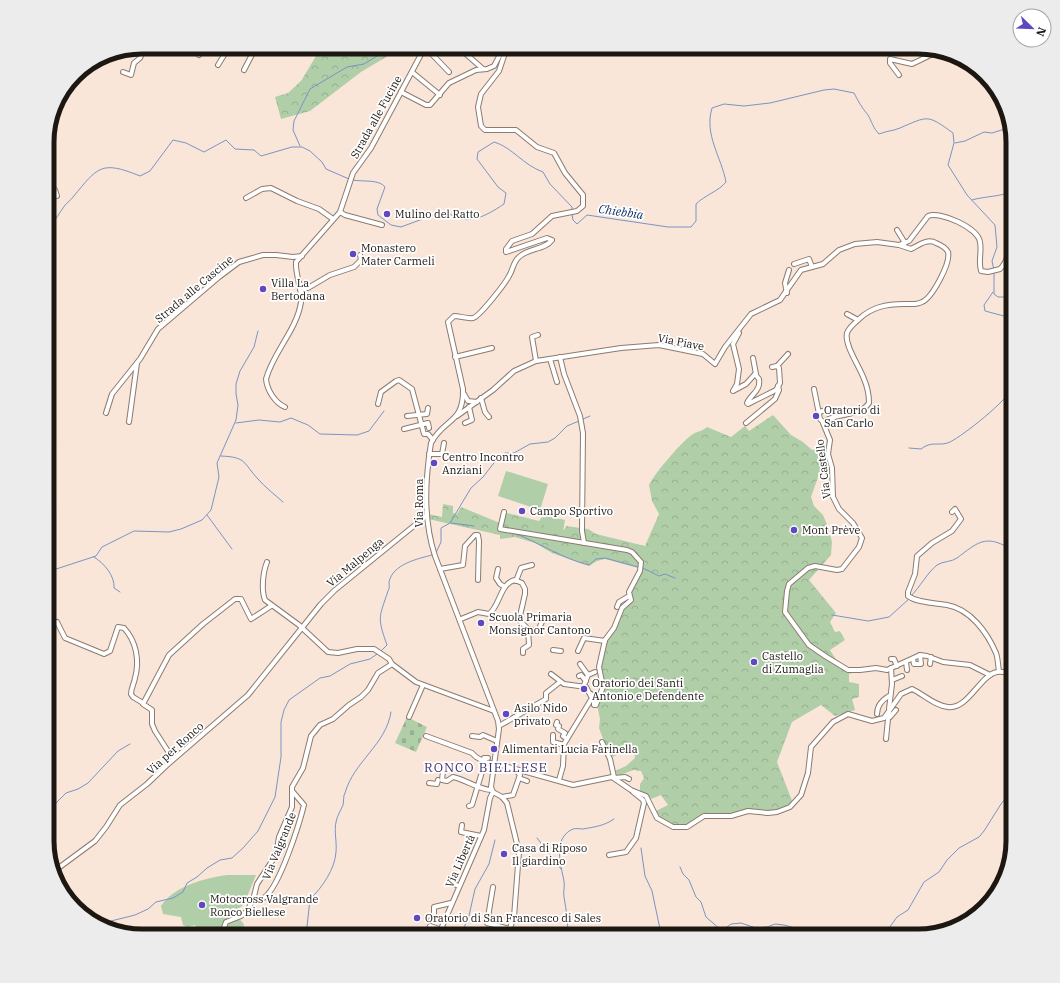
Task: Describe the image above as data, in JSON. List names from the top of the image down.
{
  "streets": {
    "street": [
      "Strada alle Fucine",
      "Strada alle Cascine",
      "Via Piave",
      "Via Castello",
      "Via Roma",
      "Via Malpenga",
      "Via per Ronco",
      "Via Valgrande",
      "Via Libertà"
    ]
  },
  "crossings": [
    ["Via Roma", "Via Malpenga"],
    ["Via Roma", "Via Libertà"],
    ["Via Malpenga", "Via per Ronco"]
  ],
  "districts": ["RONCO BIELLESE"],
  "water": ["Chiebbia"],
  "places": [
    "Mulino del Ratto",
    "Monastero Mater Carmeli",
    "Villa La Bertodana",
    "Oratorio di San Carlo",
    "Centro Incontro Anziani",
    "Campo Sportivo",
    "Mont Prève",
    "Scuola Primaria Monsignor Cantono",
    "Castello di Zumaglia",
    "Oratorio dei Santi Antonio e Defendente",
    "Asilo Nido privato",
    "Alimentari Lucia Farinella",
    "Casa di Riposo Il giardino",
    "Motocross Valgrande Ronco Biellese",
    "Oratorio di San Francesco di Sales"
  ],
  "north": "bottom right"
}
